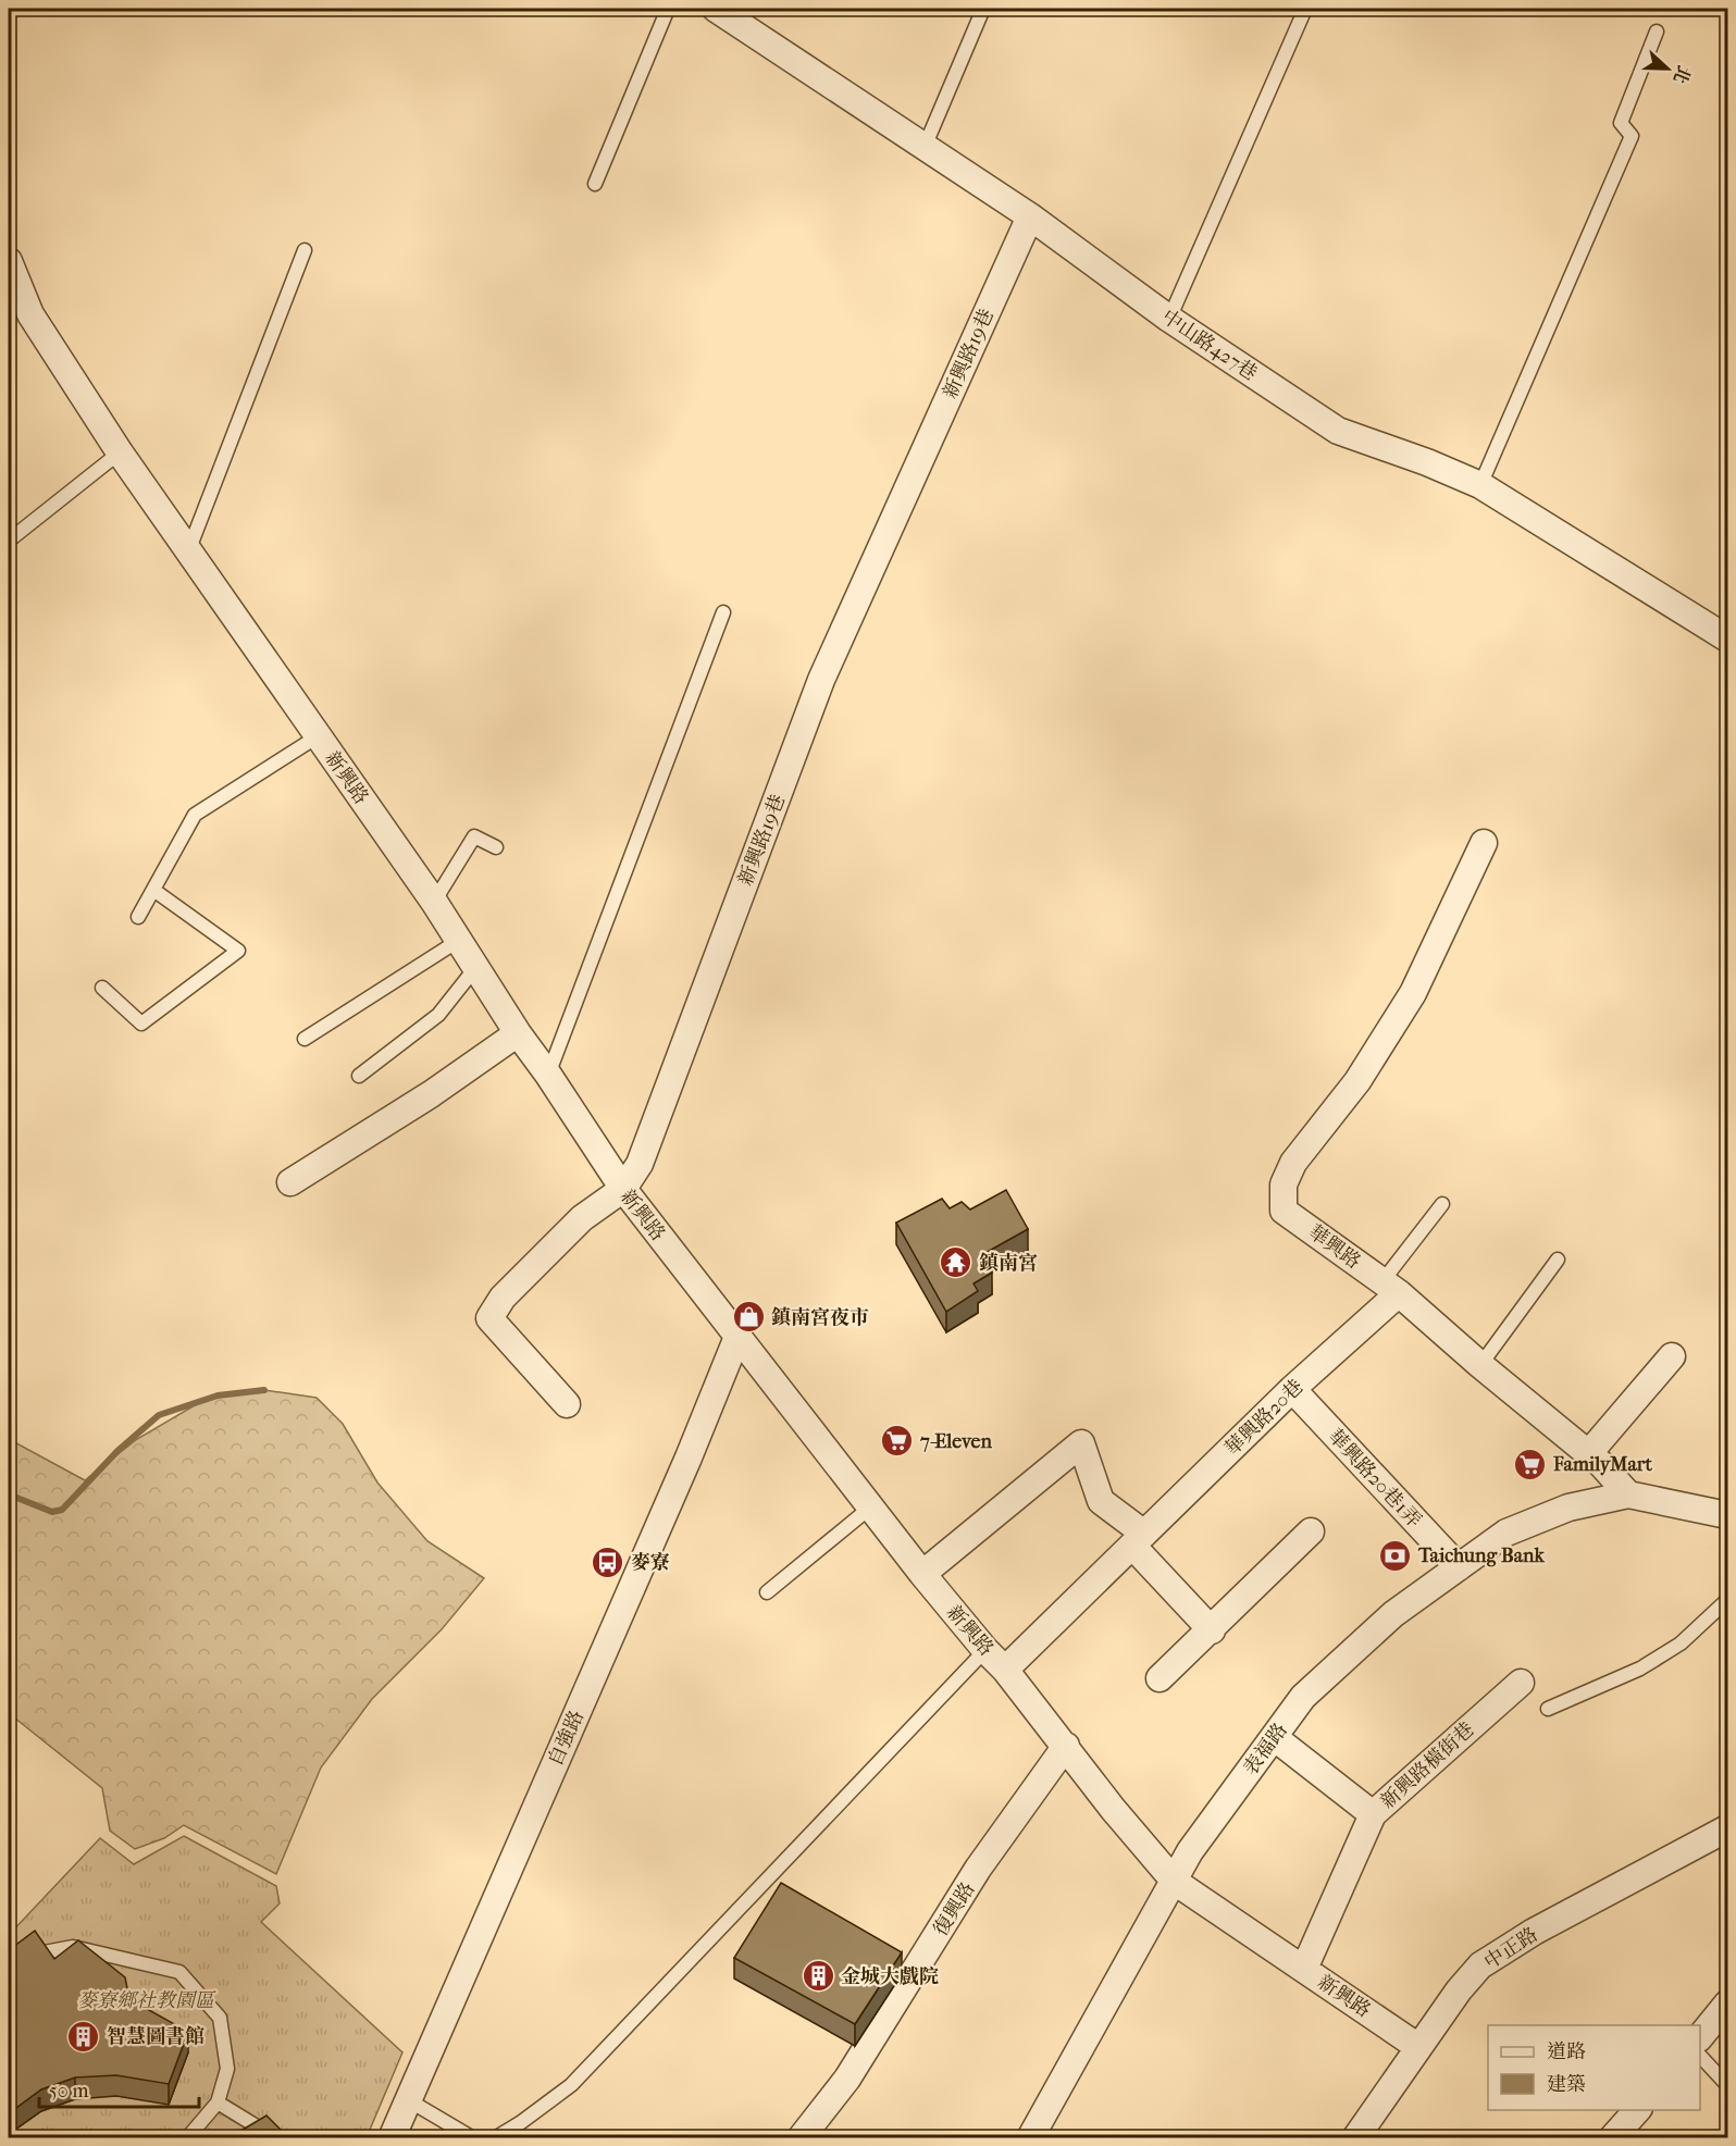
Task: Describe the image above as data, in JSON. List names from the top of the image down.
{
  "streets": {
    "street": [
      "中山路427巷",
      "新興路19巷",
      "新興路",
      "華興路",
      "華興路20巷",
      "華興路20巷1弄",
      "自強路",
      "表福路",
      "新興路橫街巷",
      "復興路",
      "中正路"
    ]
  },
  "crossings": [
    ["中山路427巷", "新興路19巷"],
    ["新興路19巷", "新興路"],
    ["新興路", "華興路20巷"],
    ["新興路", "自強路"],
    ["新興路", "表福路"],
    ["新興路", "新興路橫街巷"],
    ["新興路", "復興路"],
    ["新興路", "中正路"],
    ["華興路", "華興路20巷"],
    ["華興路", "表福路"],
    ["華興路20巷", "華興路20巷1弄"],
    ["華興路20巷1弄", "表福路"]
  ],
  "parks": ["麥寮鄉社教園區"],
  "places": {
    "temple": ["鎮南宮"],
    "shop": ["鎮南宮夜市"],
    "supermarket": ["7-Eleven", "FamilyMart"],
    "bank": ["Taichung Bank"],
    "bus stop": ["麥寮"],
    "building": ["金城大戲院", "智慧圖書館"]
  },
  "legend": ["道路", "建築"],
  "scale_bar": "50 m",
  "north": "right"
}
